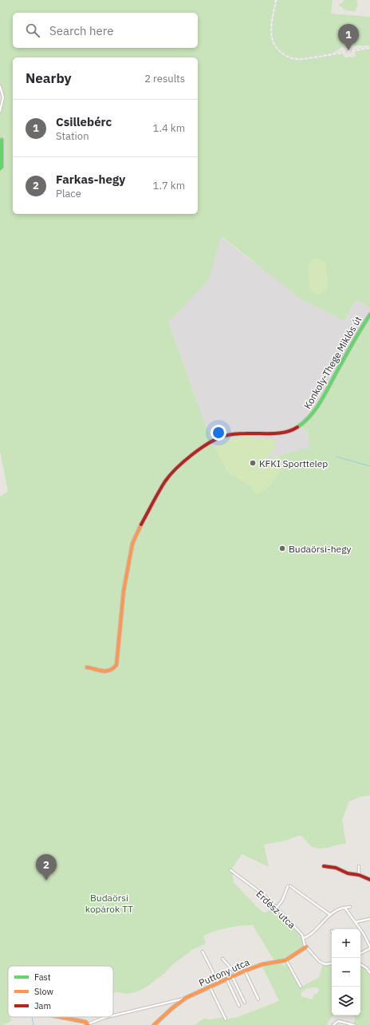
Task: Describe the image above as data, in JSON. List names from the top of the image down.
{
  "streets": {
    "street": ["Konkoly-Thege Miklós út", "Erdész utca", "Puttony utca"]
  },
  "crossings": [
    ["Erdész utca", "Puttony utca"]
  ],
  "parks": ["Budaörsi kopárok TT"],
  "places": ["KFKI Sporttelep", "Budaörsi-hegy"],
  "legend": ["Fast", "Slow", "Jam"],
  "page": {
    "search": "Search here",
    "pins": ["1", "2"],
    "heading": ["Nearby", "2 results"],
    "list": [
      {
        "mark": "1",
        "name": "Csillebérc",
        "note": "Station",
        "value": "1.4 km"
      },
      {
        "mark": "2",
        "name": "Farkas-hegy",
        "note": "Place",
        "value": "1.7 km"
      }
    ],
    "map_buttons": ["+", "−"]
  }
}
